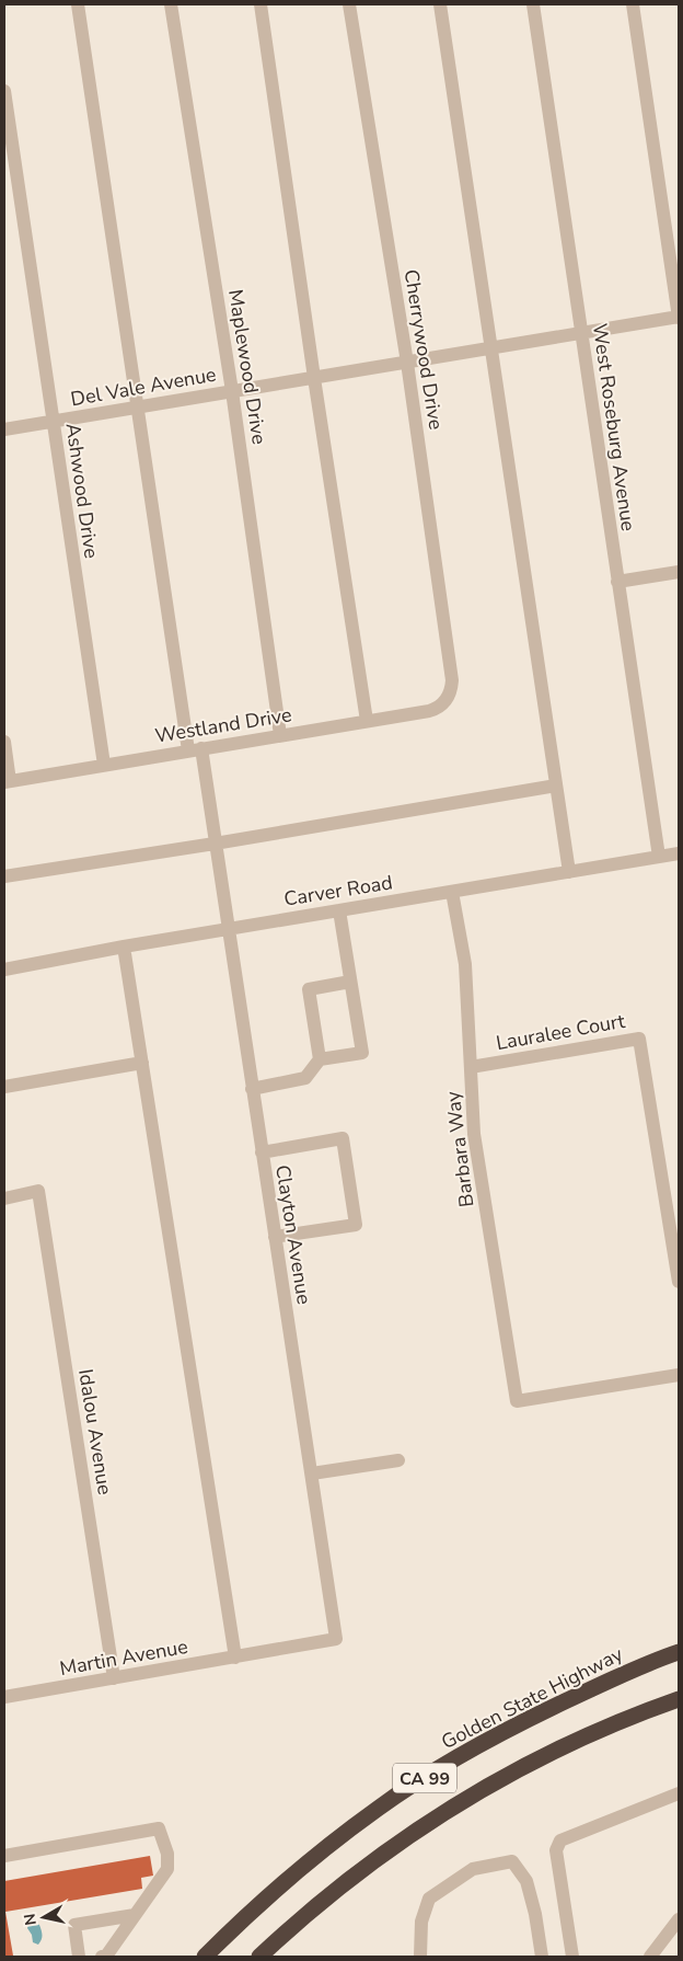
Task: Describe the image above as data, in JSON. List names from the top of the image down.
{
  "streets": {
    "highway": ["Golden State Highway", "CA 99"],
    "street": [
      "Cherrywood Drive",
      "Maplewood Drive",
      "Del Vale Avenue",
      "West Roseburg Avenue",
      "Ashwood Drive",
      "Westland Drive",
      "Carver Road",
      "Lauralee Court",
      "Barbara Way",
      "Clayton Avenue",
      "Idalou Avenue",
      "Martin Avenue"
    ]
  },
  "crossings": [
    ["Cherrywood Drive", "Del Vale Avenue"],
    ["Cherrywood Drive", "Westland Drive"],
    ["Maplewood Drive", "Del Vale Avenue"],
    ["Maplewood Drive", "Westland Drive"],
    ["Del Vale Avenue", "West Roseburg Avenue"],
    ["Del Vale Avenue", "Ashwood Drive"],
    ["Del Vale Avenue", "Clayton Avenue"],
    ["West Roseburg Avenue", "Carver Road"],
    ["Ashwood Drive", "Westland Drive"],
    ["Westland Drive", "Clayton Avenue"],
    ["Carver Road", "Barbara Way"],
    ["Carver Road", "Clayton Avenue"],
    ["Lauralee Court", "Barbara Way"],
    ["Clayton Avenue", "Martin Avenue"],
    ["Idalou Avenue", "Martin Avenue"]
  ],
  "north": "left"
}
